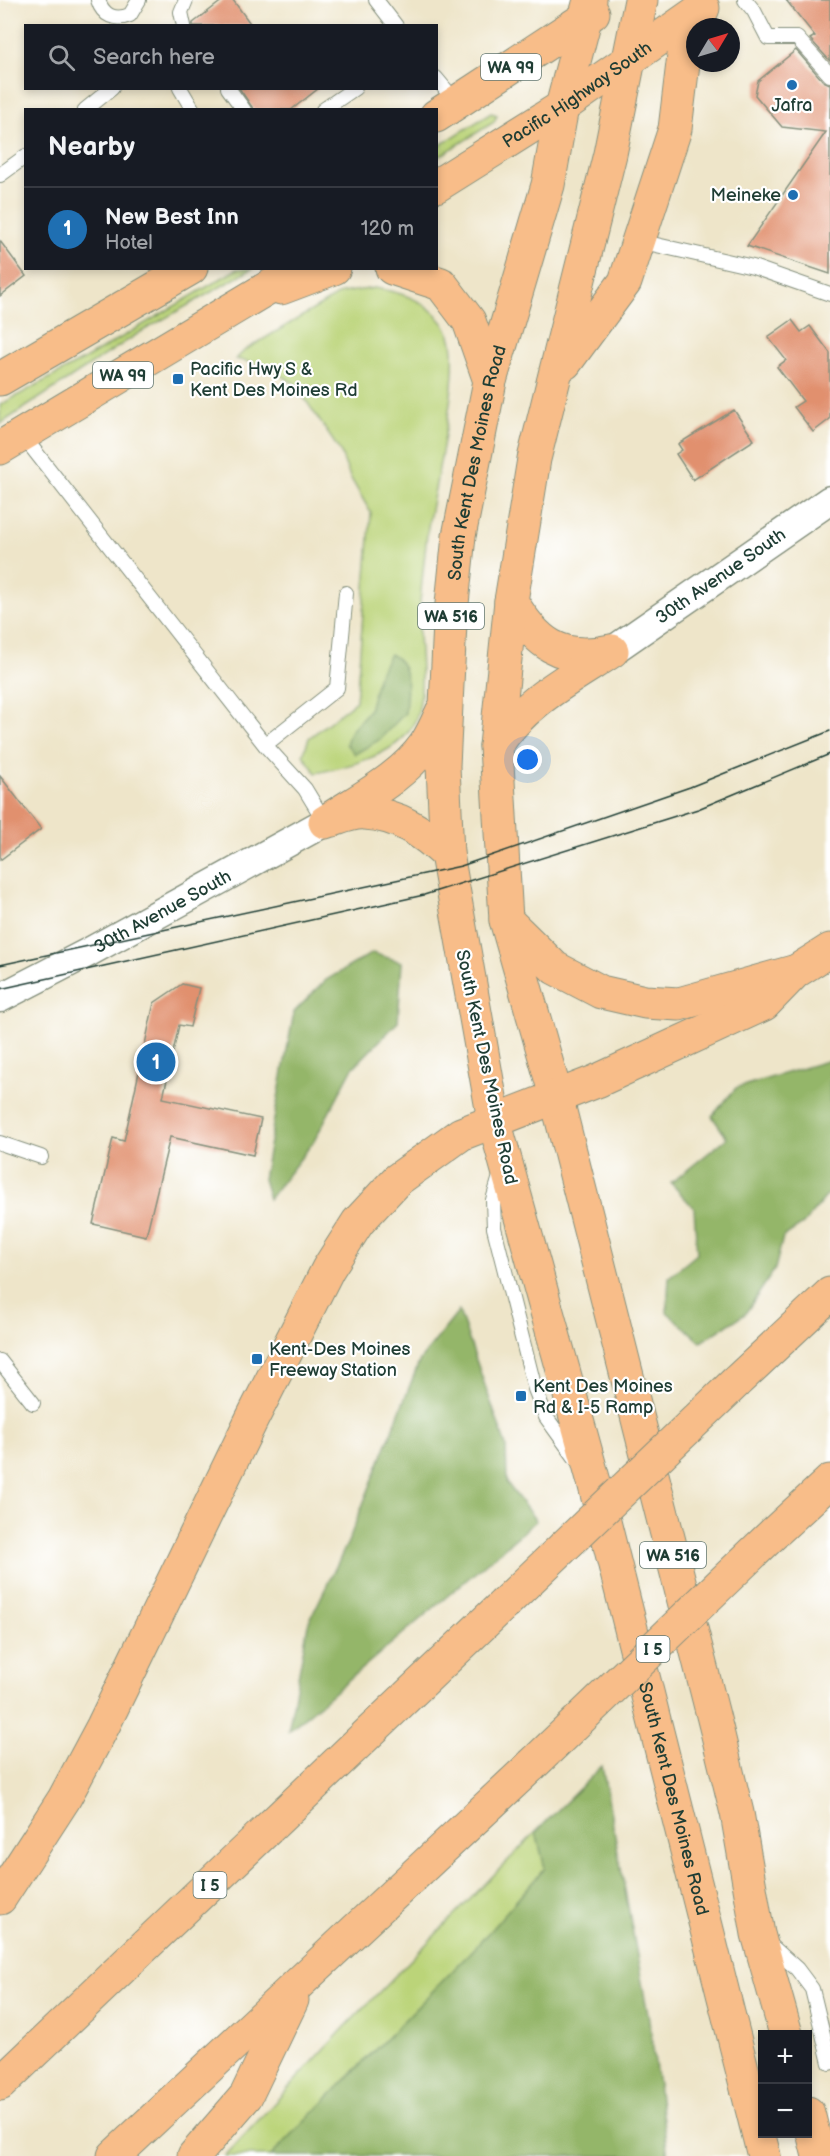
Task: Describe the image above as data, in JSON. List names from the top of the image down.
{
  "streets": {
    "main road": [
      "WA 99",
      "Pacific Highway South",
      "South Kent Des Moines Road",
      "WA 516",
      "I 5"
    ],
    "street": ["30th Avenue South"]
  },
  "crossings": [
    ["WA 99", "South Kent Des Moines Road"],
    ["Pacific Highway South", "South Kent Des Moines Road"],
    ["Pacific Highway South", "WA 516"]
  ],
  "places": {
    "other": ["Jafra", "Meineke"],
    "transit": ["Pacific Hwy S & Kent Des Moines Rd", "Kent-Des Moines Freeway Station", "Kent Des Moines Rd & I-5 Ramp"]
  },
  "north": "top right",
  "page": {
    "search": "Search here",
    "heading": "Nearby",
    "list": [
      {
        "mark": "1",
        "name": "New Best Inn",
        "note": "Hotel",
        "value": "120 m"
      }
    ],
    "pins": "1",
    "map_buttons": ["+", "−"]
  }
}
